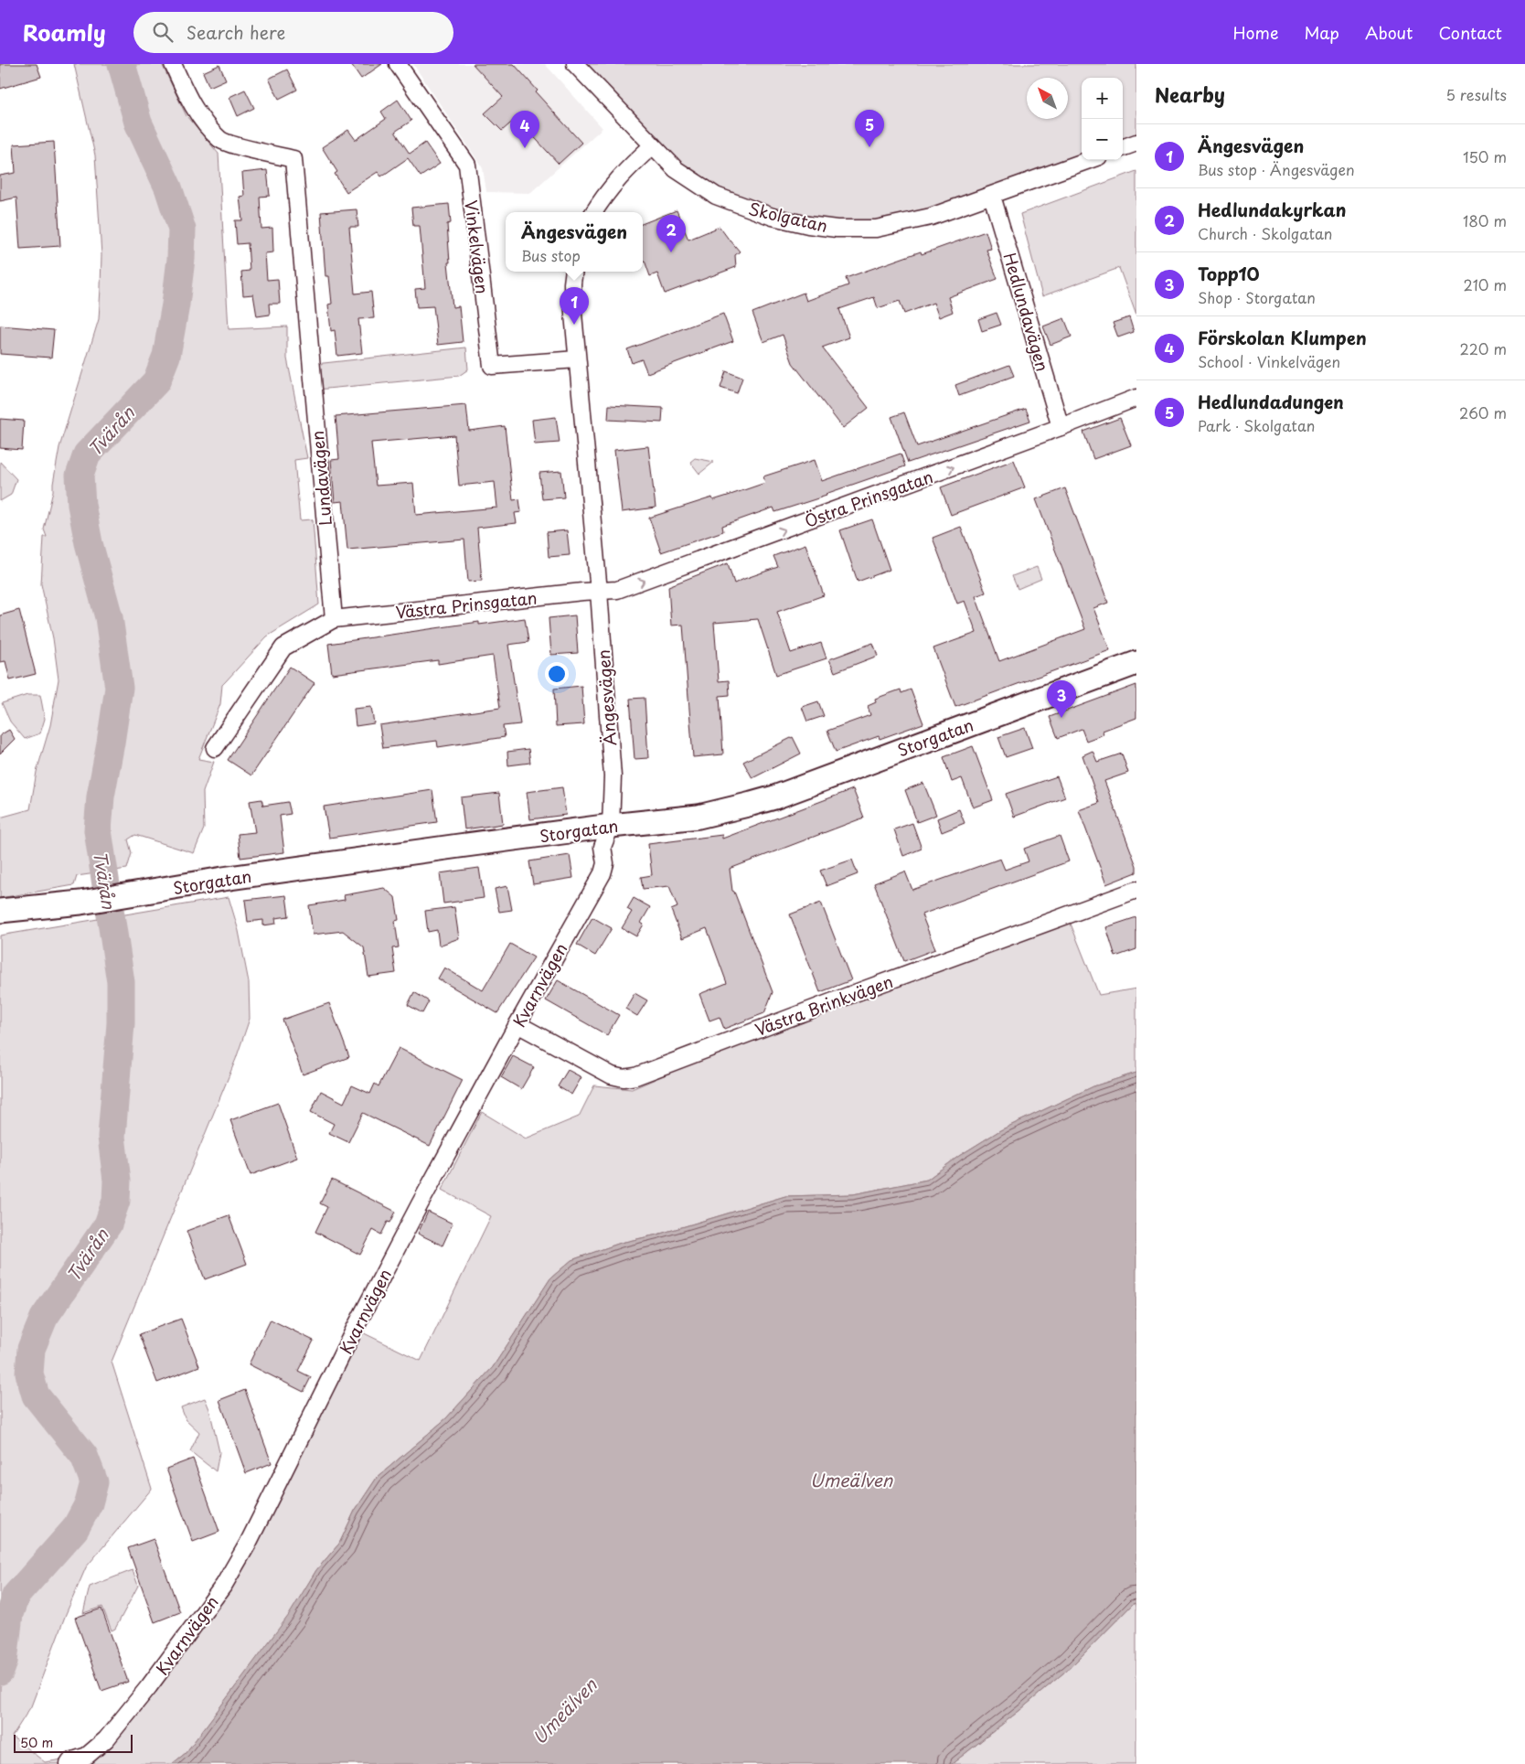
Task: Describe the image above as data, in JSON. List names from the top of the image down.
{
  "streets": {
    "street": [
      "Skolgatan",
      "Vinkelvägen",
      "Hedlundavägen",
      "Lundavägen",
      "Östra Prinsgatan",
      "Västra Prinsgatan",
      "Ängesvägen",
      "Storgatan",
      "Kvarnvägen",
      "Västra Brinkvägen"
    ]
  },
  "crossings": [
    ["Skolgatan", "Hedlundavägen"],
    ["Vinkelvägen", "Ängesvägen"],
    ["Hedlundavägen", "Östra Prinsgatan"],
    ["Lundavägen", "Västra Prinsgatan"],
    ["Östra Prinsgatan", "Västra Prinsgatan"],
    ["Östra Prinsgatan", "Ängesvägen"],
    ["Västra Prinsgatan", "Ängesvägen"],
    ["Ängesvägen", "Storgatan"],
    ["Ängesvägen", "Kvarnvägen"],
    ["Storgatan", "Kvarnvägen"],
    ["Kvarnvägen", "Västra Brinkvägen"]
  ],
  "one_way": ["Östra Prinsgatan"],
  "water": ["Tvärån", "Umeälven"],
  "scale_bar": "50 m",
  "north": "top left",
  "page": {
    "header": "Roamly",
    "search": "Search here",
    "nav": [
      "Home",
      "Map",
      "About",
      "Contact"
    ],
    "heading": ["Nearby", "5 results"],
    "map_buttons": ["+", "−"],
    "pins": [
      "5",
      "4",
      "2",
      "1",
      "3"
    ],
    "list": [
      {
        "mark": "1",
        "name": "Ängesvägen",
        "note": "Bus stop · Ängesvägen",
        "value": "150 m"
      },
      {
        "mark": "2",
        "name": "Hedlundakyrkan",
        "note": "Church · Skolgatan",
        "value": "180 m"
      },
      {
        "mark": "3",
        "name": "Topp10",
        "note": "Shop · Storgatan",
        "value": "210 m"
      },
      {
        "mark": "4",
        "name": "Förskolan Klumpen",
        "note": "School · Vinkelvägen",
        "value": "220 m"
      },
      {
        "mark": "5",
        "name": "Hedlundadungen",
        "note": "Park · Skolgatan",
        "value": "260 m"
      }
    ],
    "popup": ["Ängesvägen", "Bus stop"],
    "scale": "50 m"
  }
}
